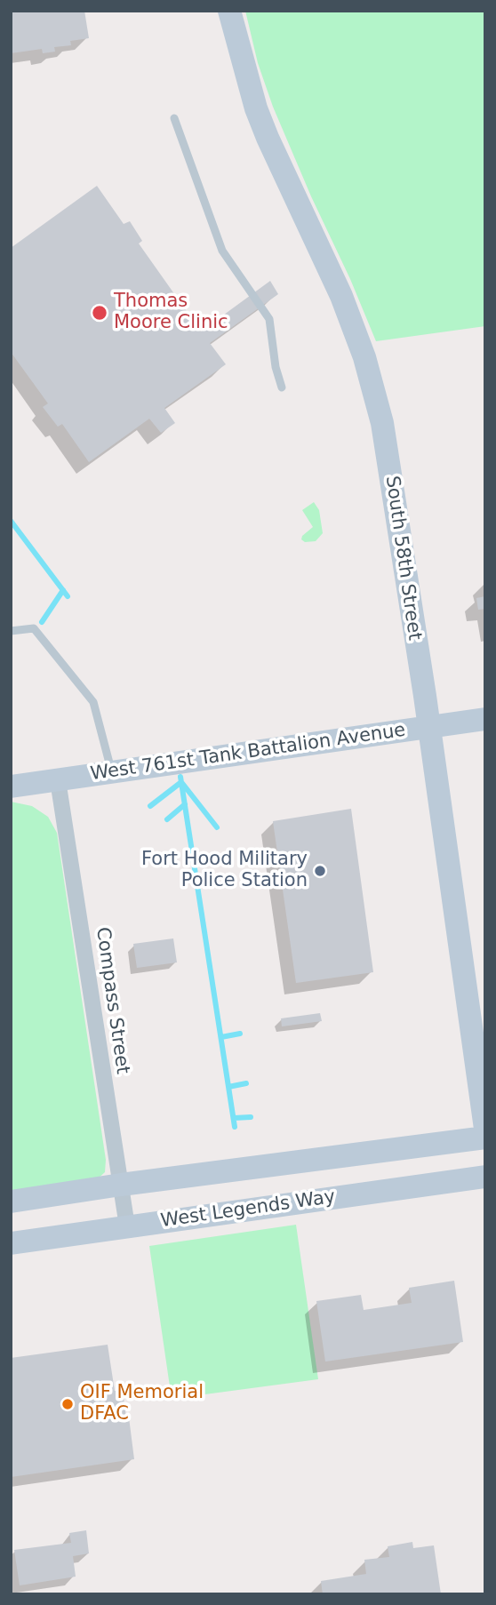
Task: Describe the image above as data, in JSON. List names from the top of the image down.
{
  "streets": {
    "street": [
      "South 58th Street",
      "West 761st Tank Battalion Avenue",
      "Compass Street",
      "West Legends Way"
    ]
  },
  "crossings": [
    ["South 58th Street", "West 761st Tank Battalion Avenue"],
    ["West 761st Tank Battalion Avenue", "Compass Street"],
    ["Compass Street", "West Legends Way"]
  ],
  "places": ["Thomas Moore Clinic", "Fort Hood Military Police Station", "OIF Memorial DFAC"]
}
